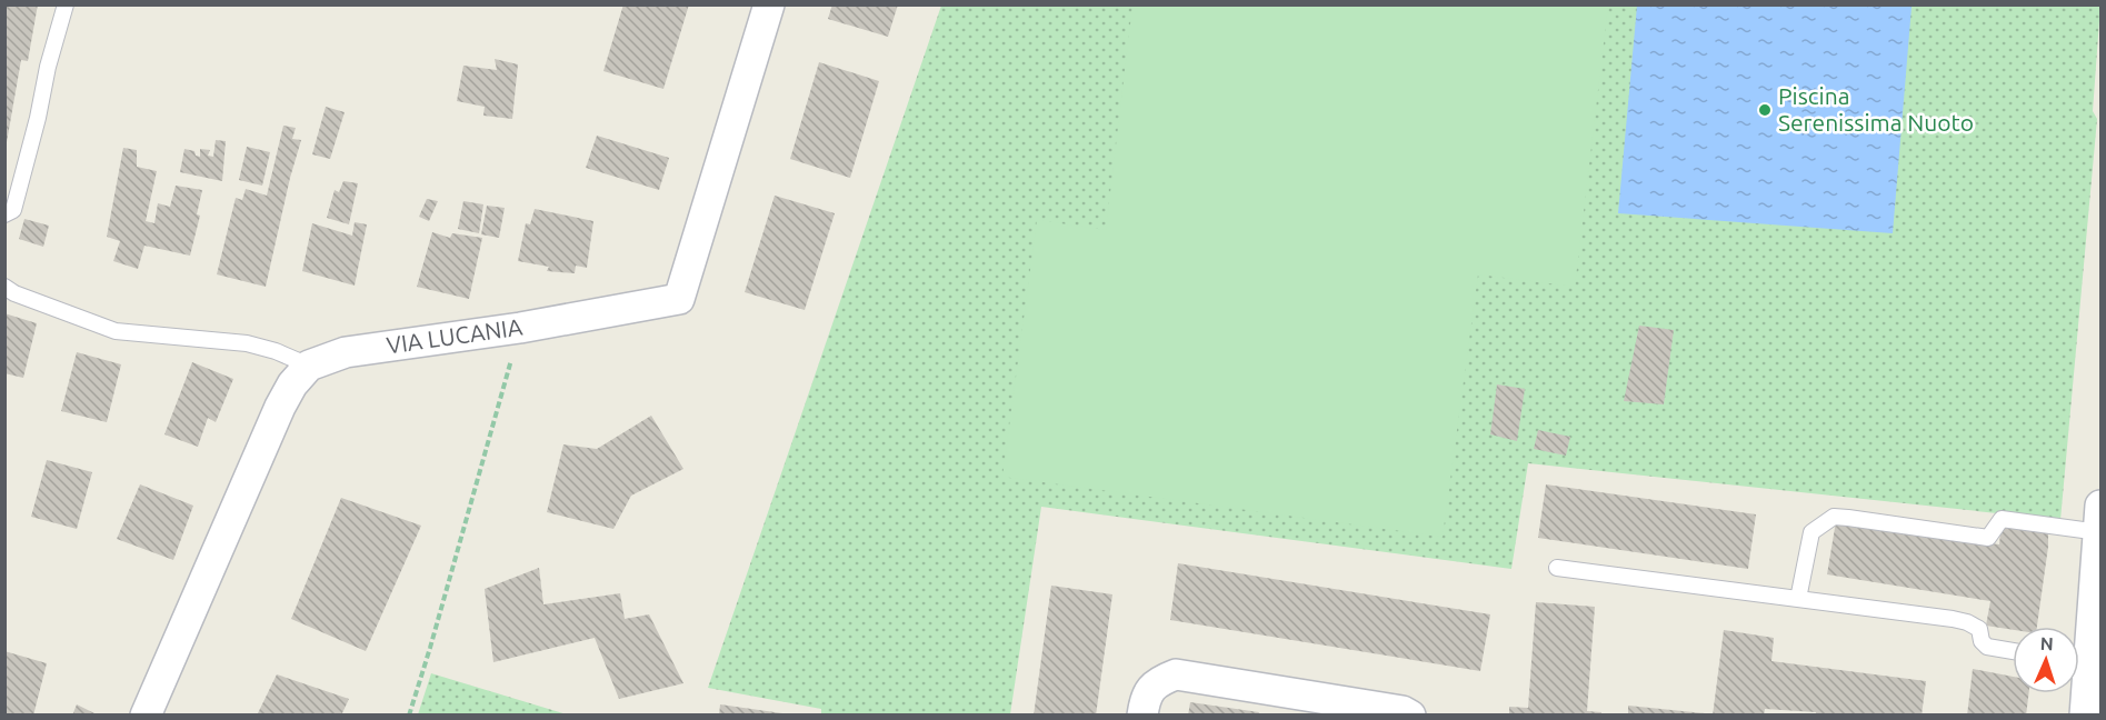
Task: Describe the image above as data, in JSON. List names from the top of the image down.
{
  "streets": {
    "street": ["VIA LUCANIA"]
  },
  "places": ["Piscina Serenissima Nuoto"],
  "north": "top"
}
